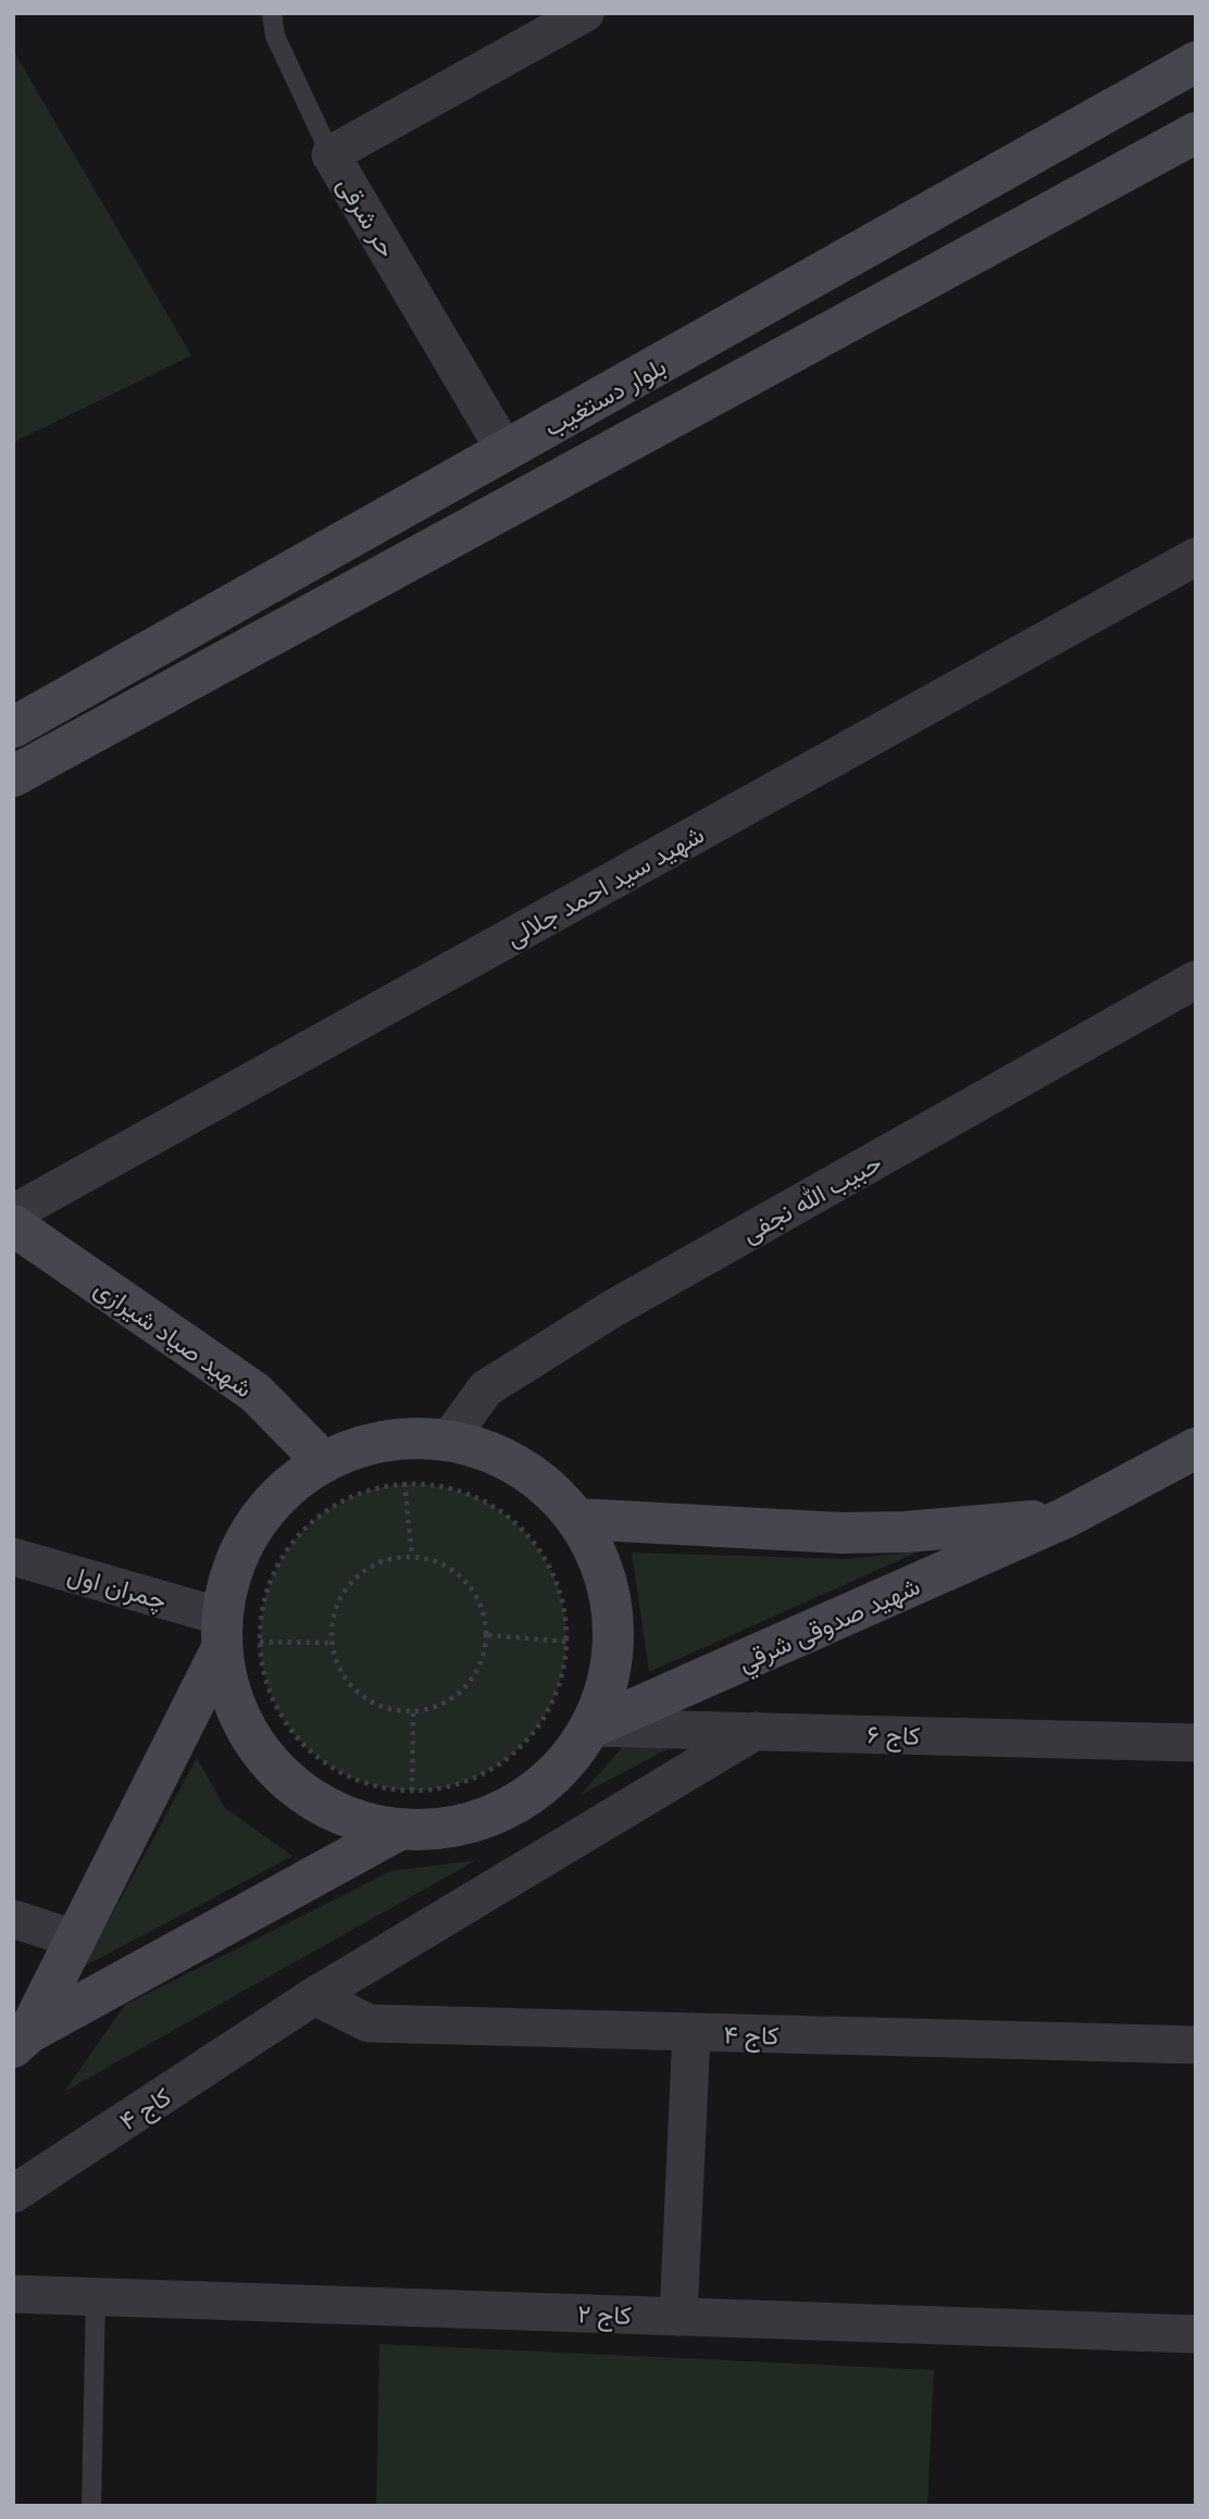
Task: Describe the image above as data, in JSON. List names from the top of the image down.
{
  "streets": {
    "street": [
      "حر شرقی",
      "بلوار دستغیب",
      "شهید سید احمد جلالی",
      "حبیب الله نجفی",
      "شهید صیاد شیرازی",
      "چمران اول",
      "شهید صدوقی شرقي",
      "کاج ۶",
      "کاج ۴",
      "کاج ۲"
    ]
  },
  "crossings": [
    ["حر شرقی", "بلوار دستغیب"],
    ["شهید صدوقی شرقي", "کاج ۶"],
    ["کاج ۶", "کاج ۴"]
  ]
}
